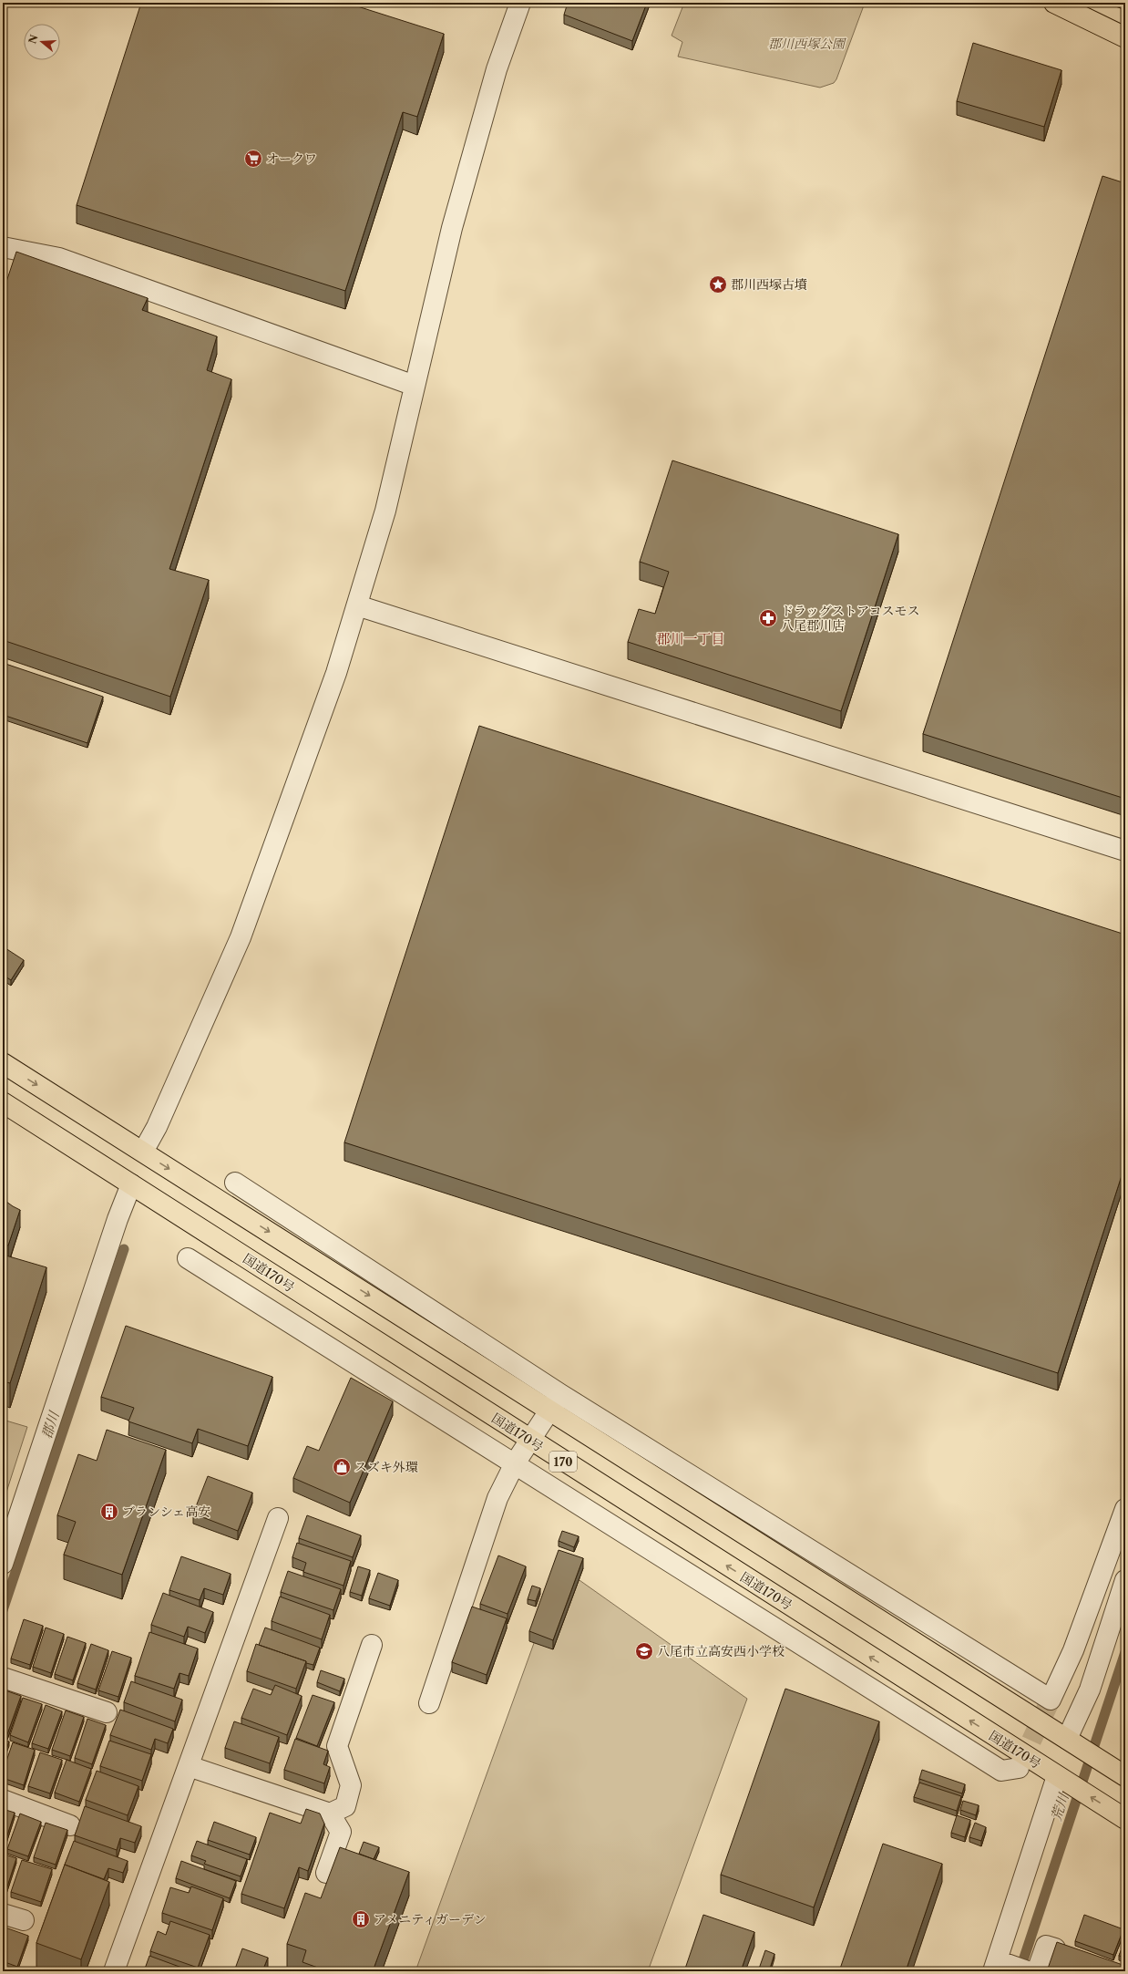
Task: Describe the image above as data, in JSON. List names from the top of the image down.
{
  "streets": {
    "highway": ["国道170号", "170"]
  },
  "districts": ["郡川一丁目"],
  "water": ["郡川", "荒川"],
  "parks": ["郡川西塚公園"],
  "places": {
    "supermarket": ["オークワ"],
    "place": ["郡川西塚古墳"],
    "pharmacy": ["ドラッグストアコスモス 八尾郡川店"],
    "shop": ["スズキ外環"],
    "building": ["ブランシェ高安", "アメニティガーデン"],
    "school or university": ["八尾市立高安西小学校"]
  },
  "north": "left"
}
